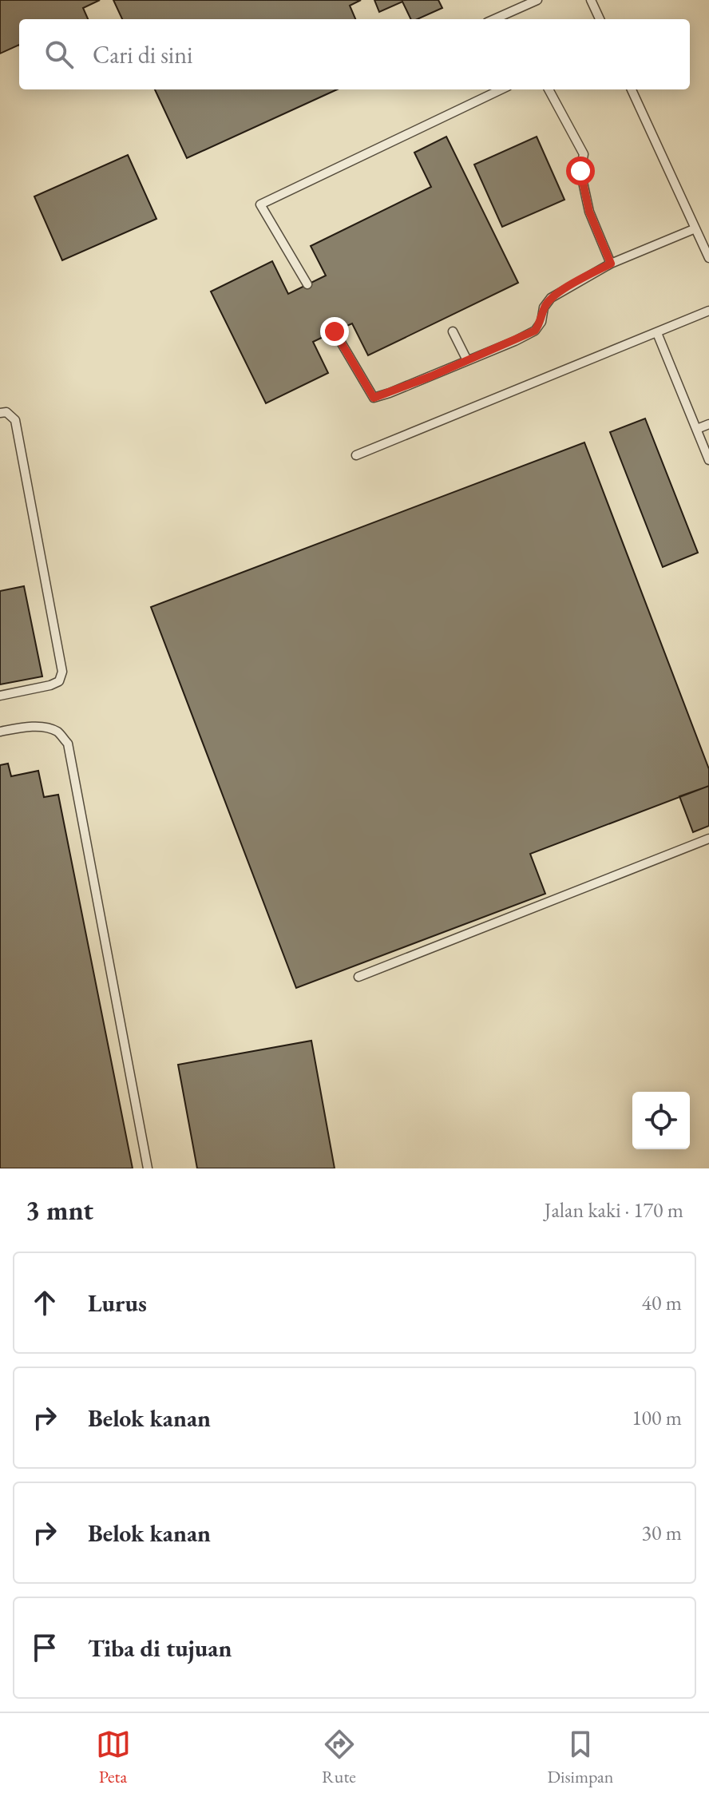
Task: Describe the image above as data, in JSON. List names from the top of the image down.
{
  "page": {
    "search": "Cari di sini",
    "heading": ["3 mnt", "Jalan kaki · 170 m"],
    "list": [
      ["Lurus", "40 m"],
      ["Belok kanan", "100 m"],
      ["Belok kanan", "30 m"],
      "Tiba di tujuan"
    ],
    "nav": ["Peta", "Rute", "Disimpan"]
  }
}
